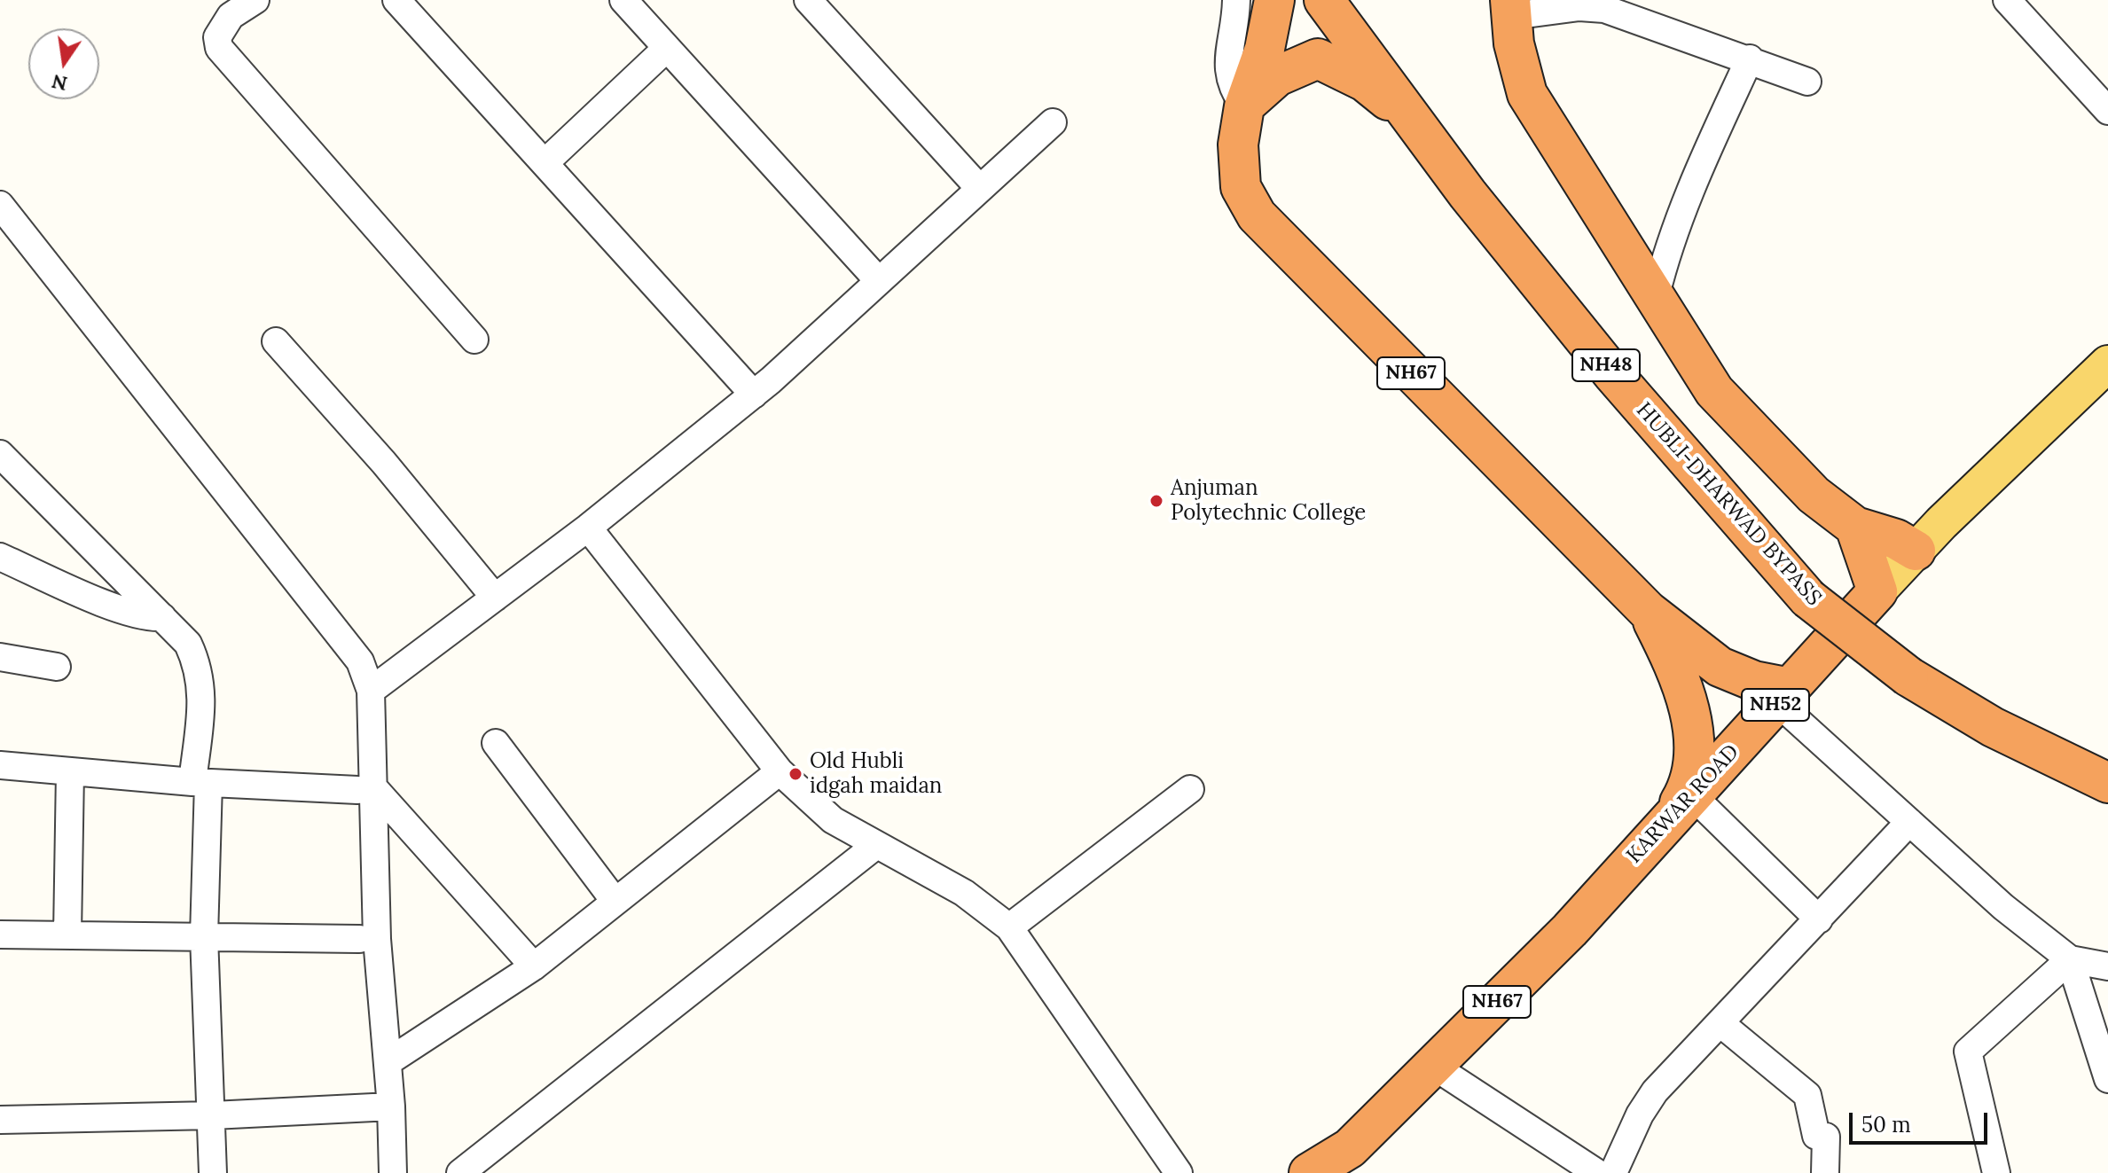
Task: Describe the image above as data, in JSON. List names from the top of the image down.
{
  "streets": {
    "highway": [
      "NH48",
      "NH67",
      "HUBLI-DHARWAD BYPASS",
      "NH52",
      "KARWAR ROAD"
    ]
  },
  "crossings": [
    ["NH67", "KARWAR ROAD"]
  ],
  "places": ["Anjuman Polytechnic College", "Old Hubli idgah maidan"],
  "scale_bar": "50 m",
  "north": "bottom"
}
